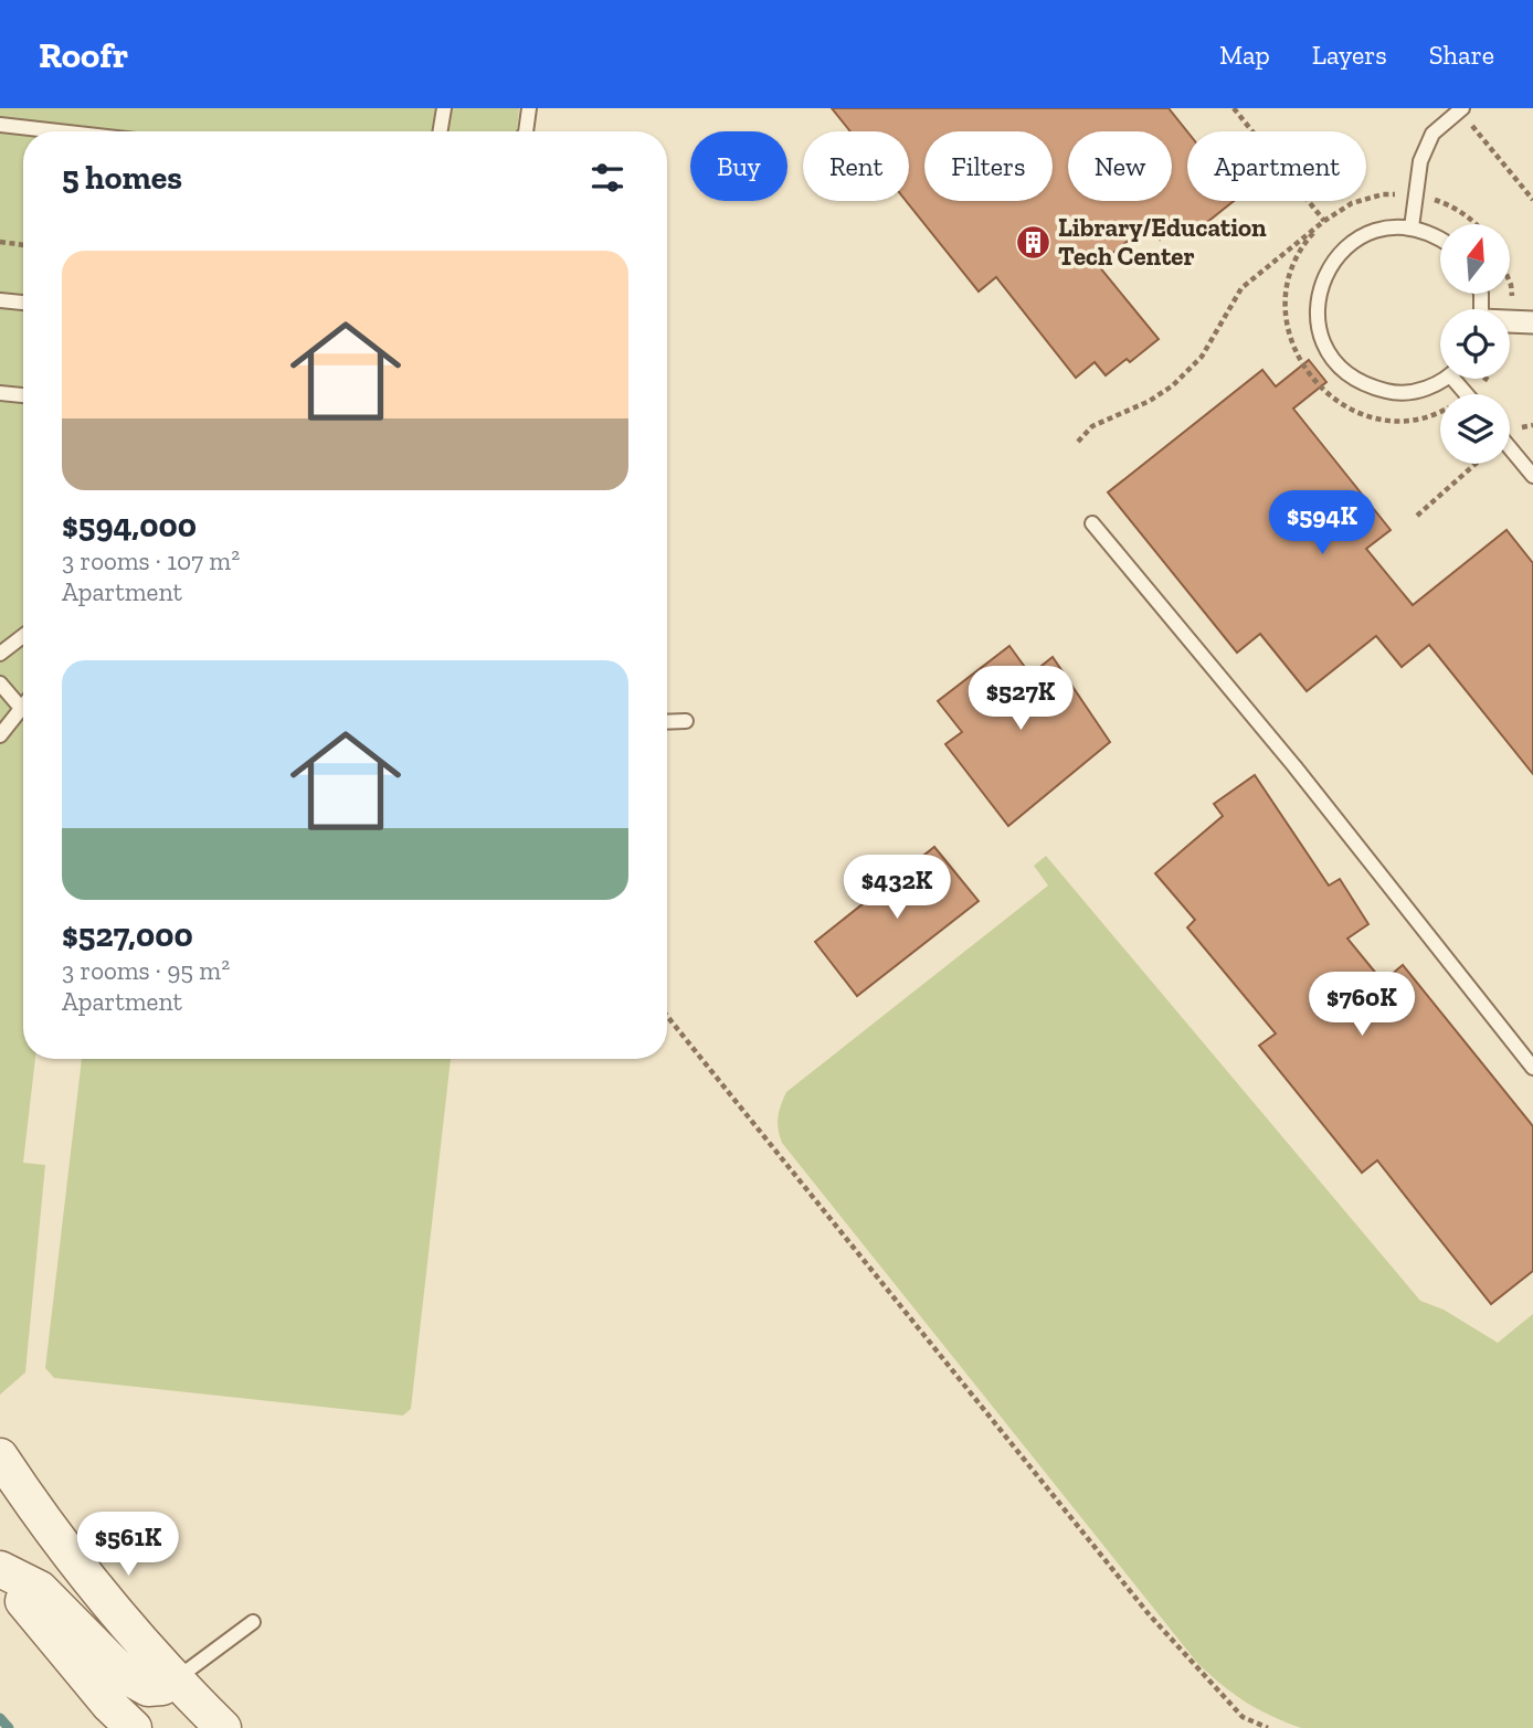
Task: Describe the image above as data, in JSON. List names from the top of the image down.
{
  "places": {
    "building": ["Library/Education Tech Center"]
  },
  "north": "top",
  "page": {
    "header": "Roofr",
    "nav": ["Map", "Layers", "Share"],
    "chip": [
      "Buy",
      "Rent",
      "Filters",
      "New",
      "Apartment"
    ],
    "heading": "5 homes",
    "list": [
      {
        "name": "$594,000",
        "note": "3 rooms · 107 m² · Apartment"
      },
      {
        "name": "$527,000",
        "note": "3 rooms · 95 m² · Apartment"
      }
    ],
    "price": [
      "$594K",
      "$527K",
      "$432K",
      "$760K",
      "$561K"
    ]
  }
}
